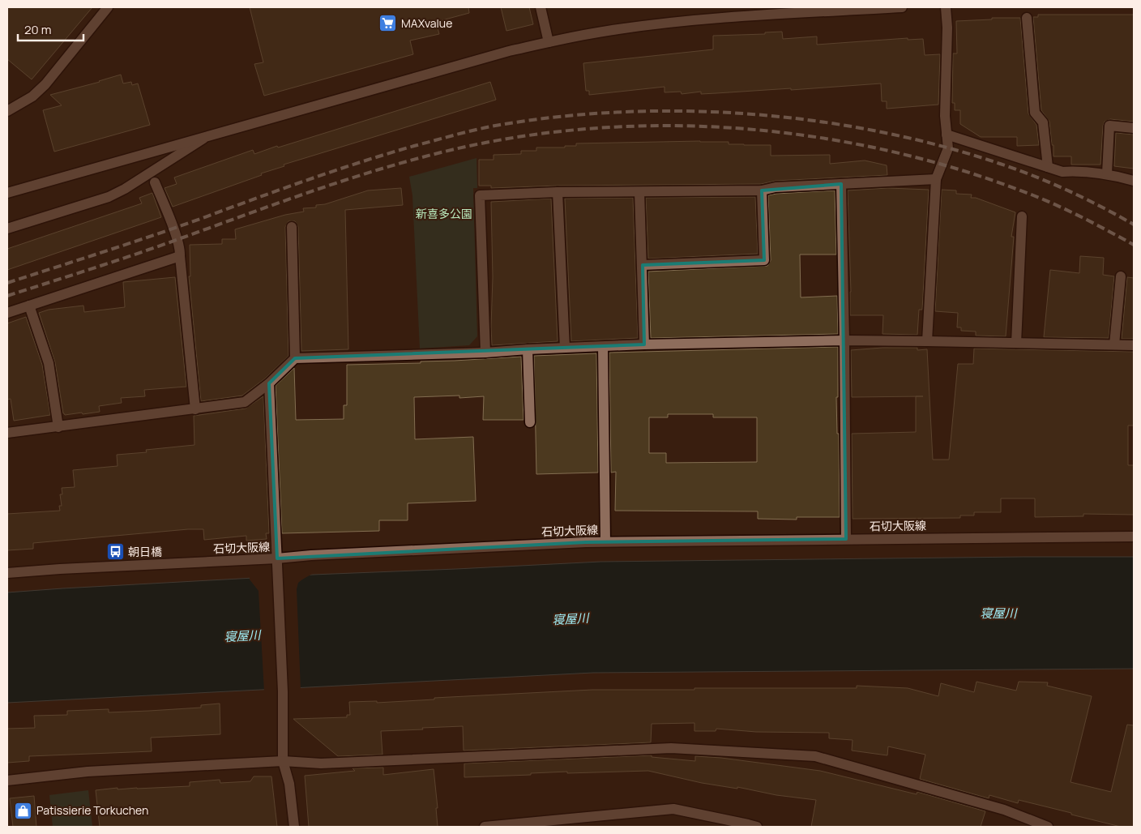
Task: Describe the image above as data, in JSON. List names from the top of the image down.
{
  "streets": {
    "street": ["石切大阪線"]
  },
  "water": ["寝屋川"],
  "parks": ["新喜多公園"],
  "places": {
    "supermarket": ["MAXvalue"],
    "bus stop": ["朝日橋"],
    "shop": ["Patissierie Torkuchen"]
  },
  "scale_bar": "20 m"
}
